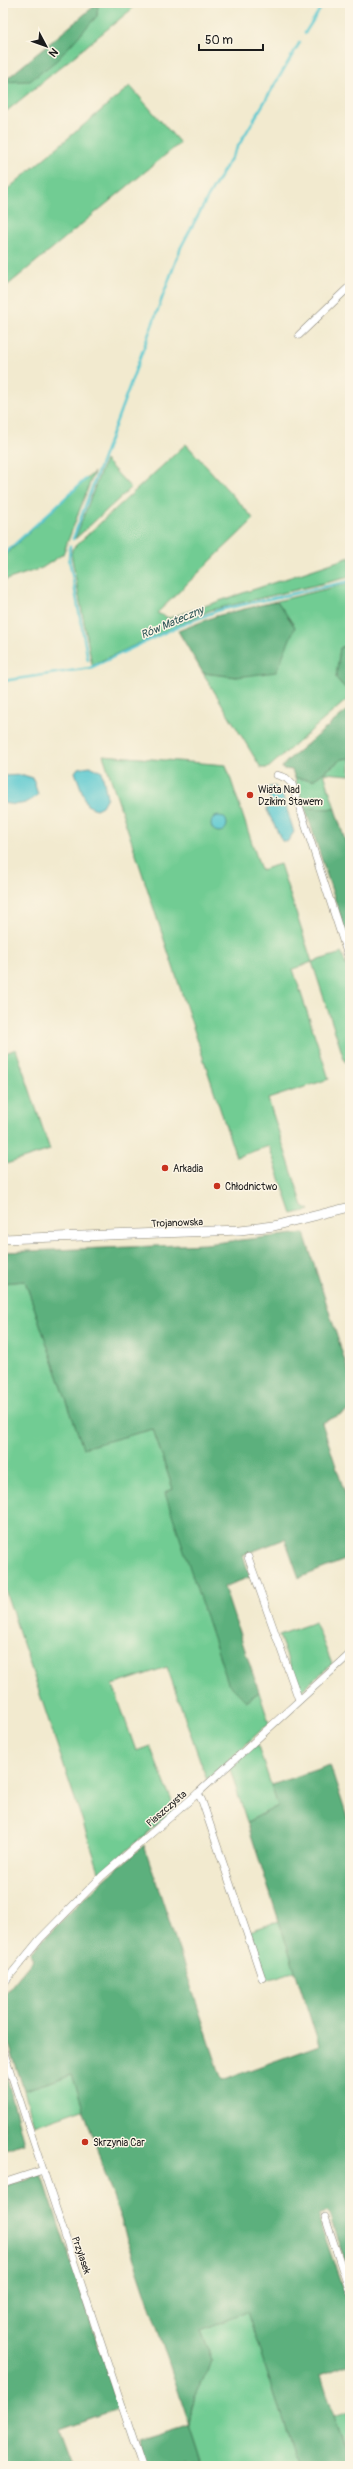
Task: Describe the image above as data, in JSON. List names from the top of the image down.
{
  "streets": {
    "street": ["Trojanowska", "Piaszczysta", "Przylasek"]
  },
  "water": ["Rów Mateczny"],
  "places": [
    "Wiata Nad Dzikim Stawem",
    "Arkadia",
    "Chłodnictwo",
    "Skrzynia Car"
  ],
  "scale_bar": "50 m",
  "north": "bottom right"
}
